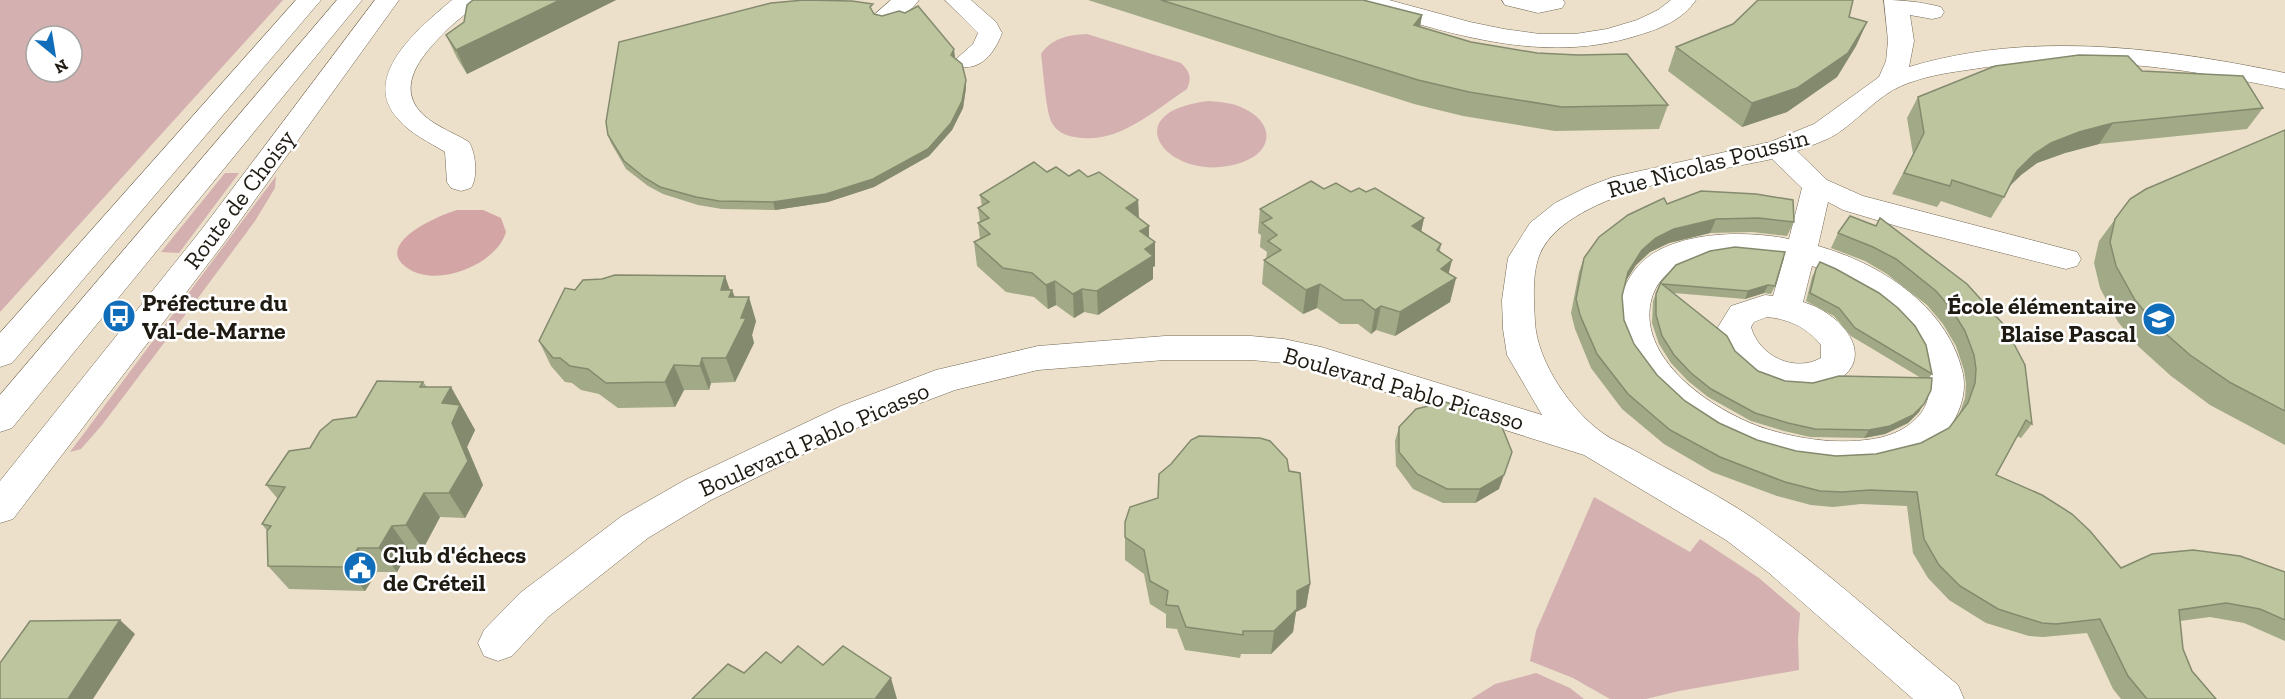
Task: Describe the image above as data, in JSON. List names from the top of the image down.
{
  "streets": {
    "street": ["Rue Nicolas Poussin", "Route de Choisy", "Boulevard Pablo Picasso"]
  },
  "crossings": [
    ["Rue Nicolas Poussin", "Boulevard Pablo Picasso"]
  ],
  "places": {
    "bus stop": ["Préfecture du Val-de-Marne"],
    "school or university": ["École élémentaire Blaise Pascal"],
    "public building": ["Club d'échecs de Créteil"]
  },
  "north": "bottom right"
}
